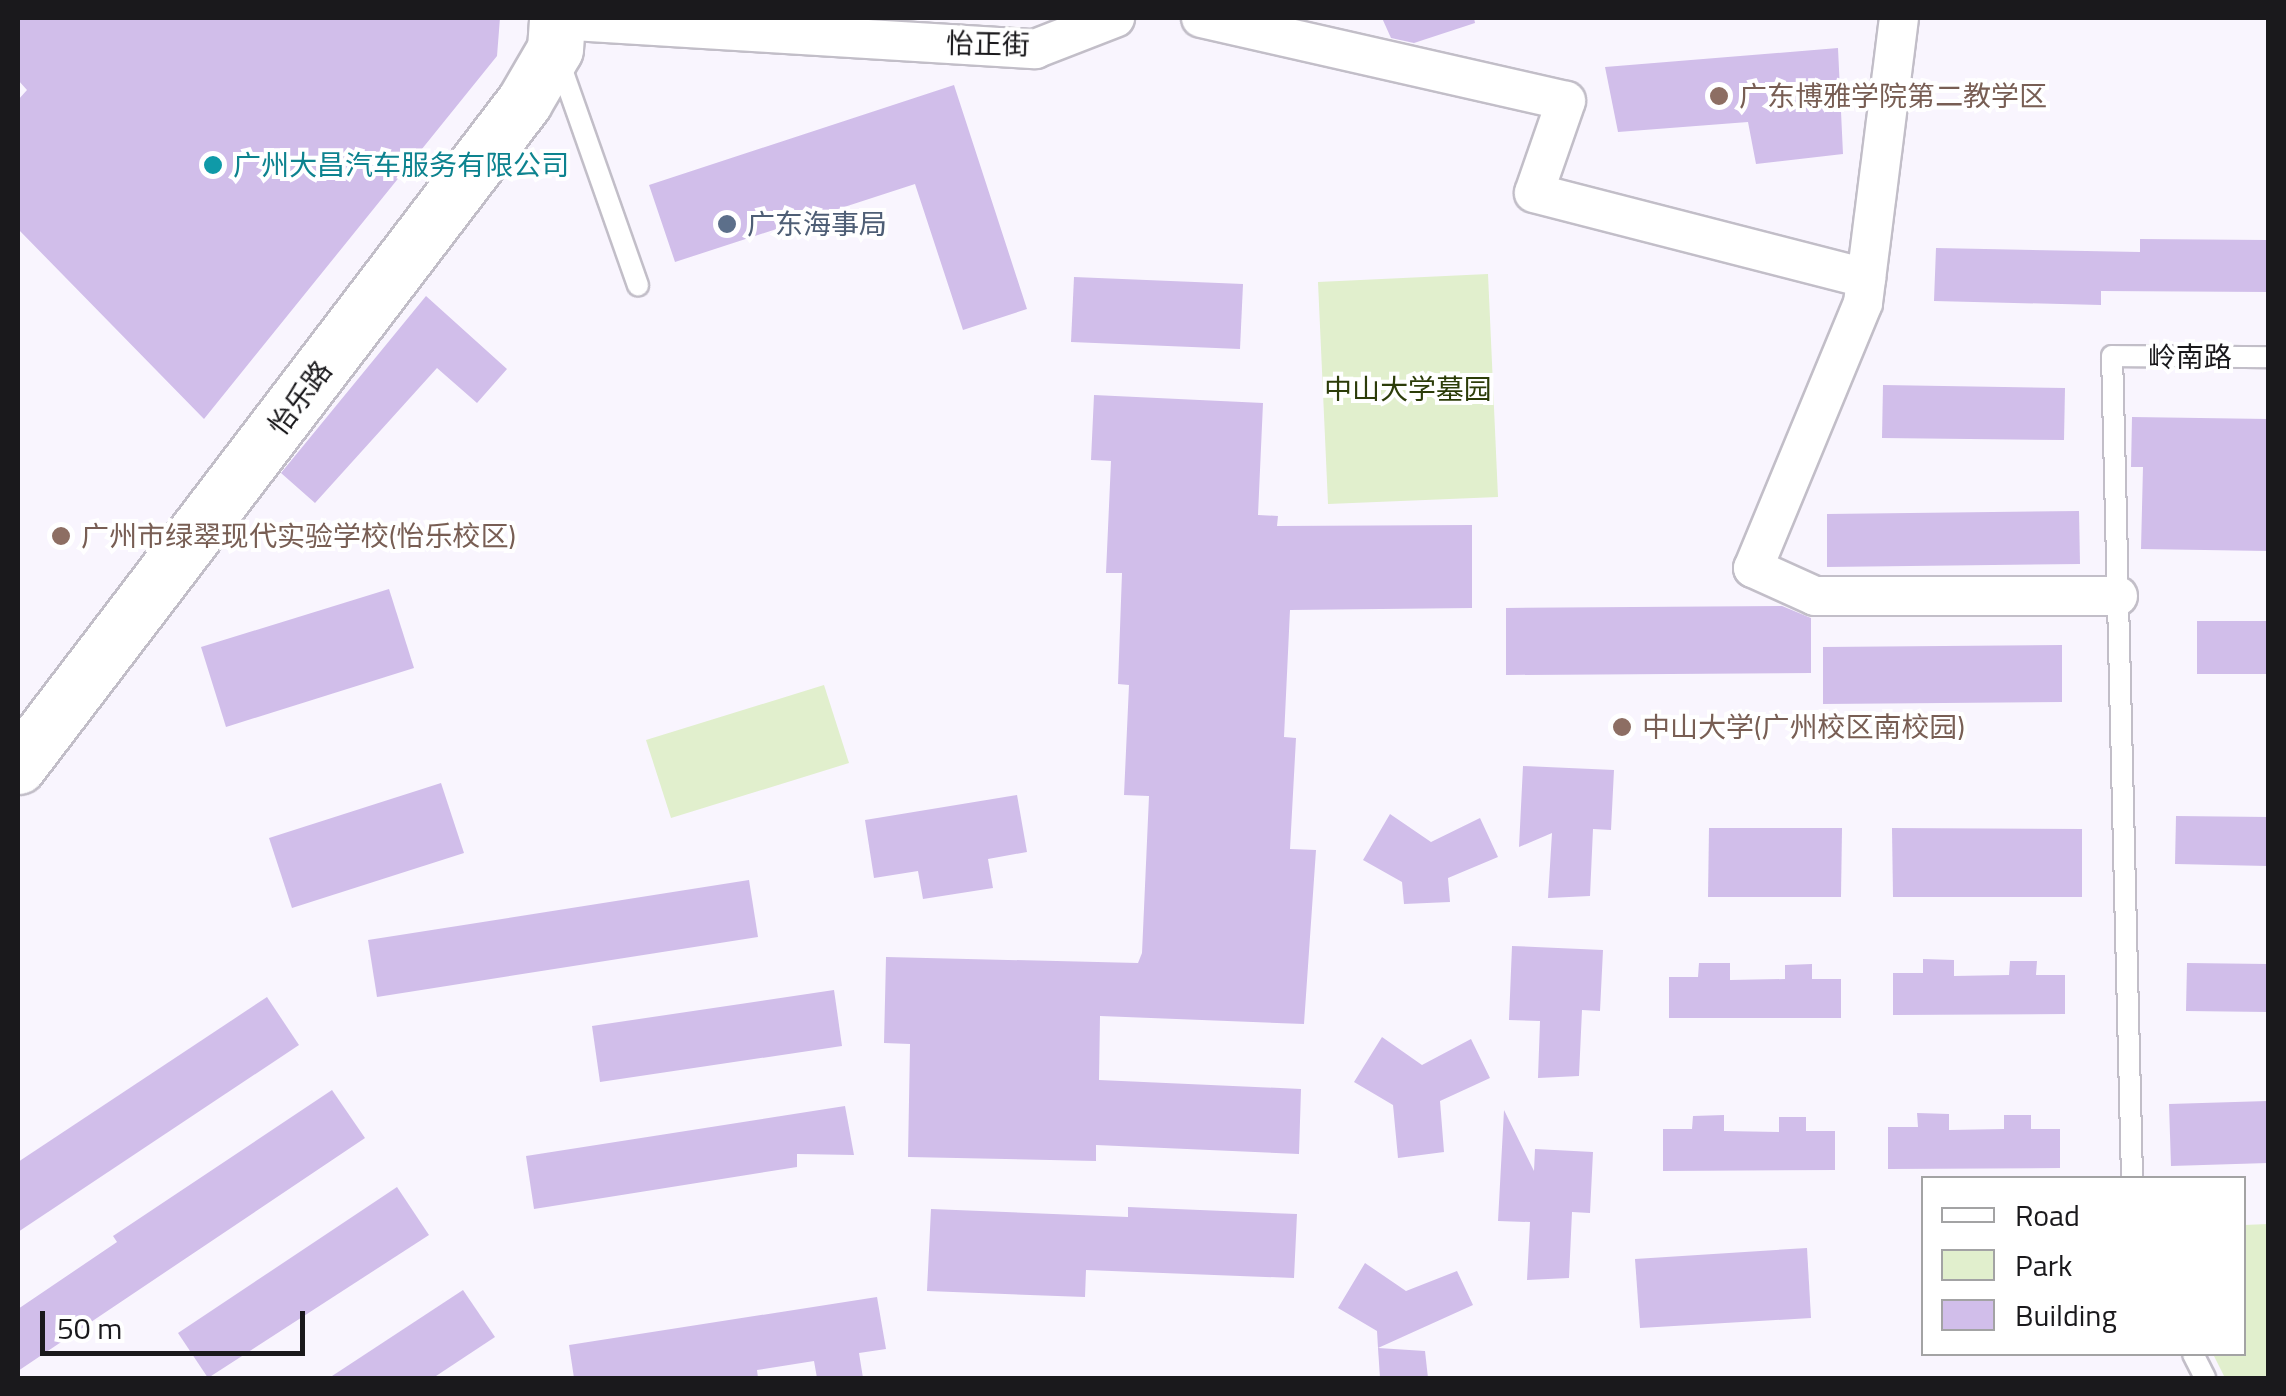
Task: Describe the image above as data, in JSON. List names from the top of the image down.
{
  "streets": {
    "street": ["怡正街", "怡乐路"],
    "lane": ["岭南路"]
  },
  "crossings": [
    ["怡正街", "怡乐路"]
  ],
  "parks": ["中山大学墓园"],
  "places": [
    "广东博雅学院第二教学区",
    "广州大昌汽车服务有限公司",
    "广东海事局",
    "广州市绿翠现代实验学校(怡乐校区)",
    "中山大学(广州校区南校园)"
  ],
  "legend": ["Road", "Park", "Building"],
  "scale_bar": "50 m"
}
